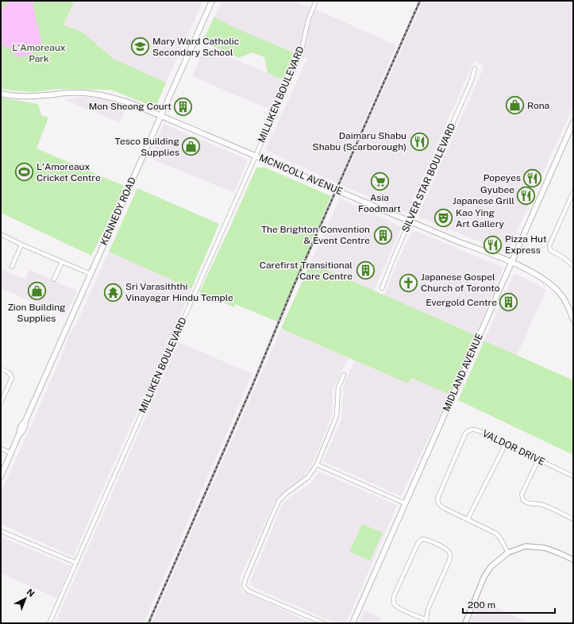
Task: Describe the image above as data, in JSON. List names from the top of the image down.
{
  "streets": {
    "main road": ["MCNICOLL AVENUE", "KENNEDY ROAD", "MIDLAND AVENUE"],
    "street": ["MILLIKEN BOULEVARD", "SILVER STAR BOULEVARD", "VALDOR DRIVE"]
  },
  "crossings": [
    ["MILLIKEN BOULEVARD", "MCNICOLL AVENUE"],
    ["MCNICOLL AVENUE", "SILVER STAR BOULEVARD"],
    ["MCNICOLL AVENUE", "KENNEDY ROAD"],
    ["MCNICOLL AVENUE", "MIDLAND AVENUE"]
  ],
  "parks": ["L'Amoreaux Park"],
  "places": {
    "school or university": ["Mary Ward Catholic Secondary School"],
    "shop": ["Rona", "Tesco Building Supplies", "Zion Building Supplies"],
    "building": [
      "Mon Sheong Court",
      "The Brighton Convention & Event Centre",
      "Carefirst Transitional Care Centre",
      "Evergold Centre"
    ],
    "restaurant": [
      "Daimaru Shabu Shabu (Scarborough)",
      "Popeyes",
      "Gyubee Japanese Grill",
      "Pizza Hut Express"
    ],
    "sports": ["L'Amoreaux Cricket Centre"],
    "supermarket": ["Asia Foodmart"],
    "theatre": ["Kao Ying Art Gallery"],
    "church": ["Japanese Gospel Church of Toronto"],
    "temple": ["Sri Varasiththi Vinayagar Hindu Temple"]
  },
  "scale_bar": "200 m",
  "north": "top right"
}
